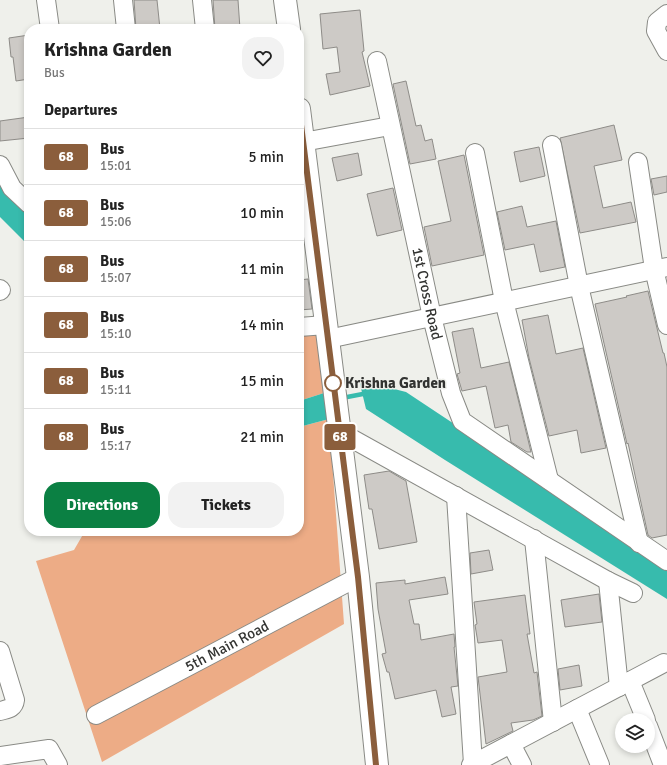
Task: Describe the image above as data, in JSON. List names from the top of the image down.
{
  "streets": {
    "street": ["1st Cross Road", "5th Main Road"]
  },
  "places": ["Krishna Garden"],
  "lines": ["bus line 68"],
  "page": {
    "on_map": "68",
    "heading": [
      ["Krishna Garden", "Bus"],
      "Departures"
    ],
    "list": [
      {
        "mark": "68",
        "name": "Bus",
        "note": "15:01",
        "value": "5 min"
      },
      {
        "mark": "68",
        "name": "Bus",
        "note": "15:06",
        "value": "10 min"
      },
      {
        "mark": "68",
        "name": "Bus",
        "note": "15:07",
        "value": "11 min"
      },
      {
        "mark": "68",
        "name": "Bus",
        "note": "15:10",
        "value": "14 min"
      },
      {
        "mark": "68",
        "name": "Bus",
        "note": "15:11",
        "value": "15 min"
      },
      {
        "mark": "68",
        "name": "Bus",
        "note": "15:17",
        "value": "21 min"
      }
    ],
    "buttons": ["Directions", "Tickets"]
  }
}
